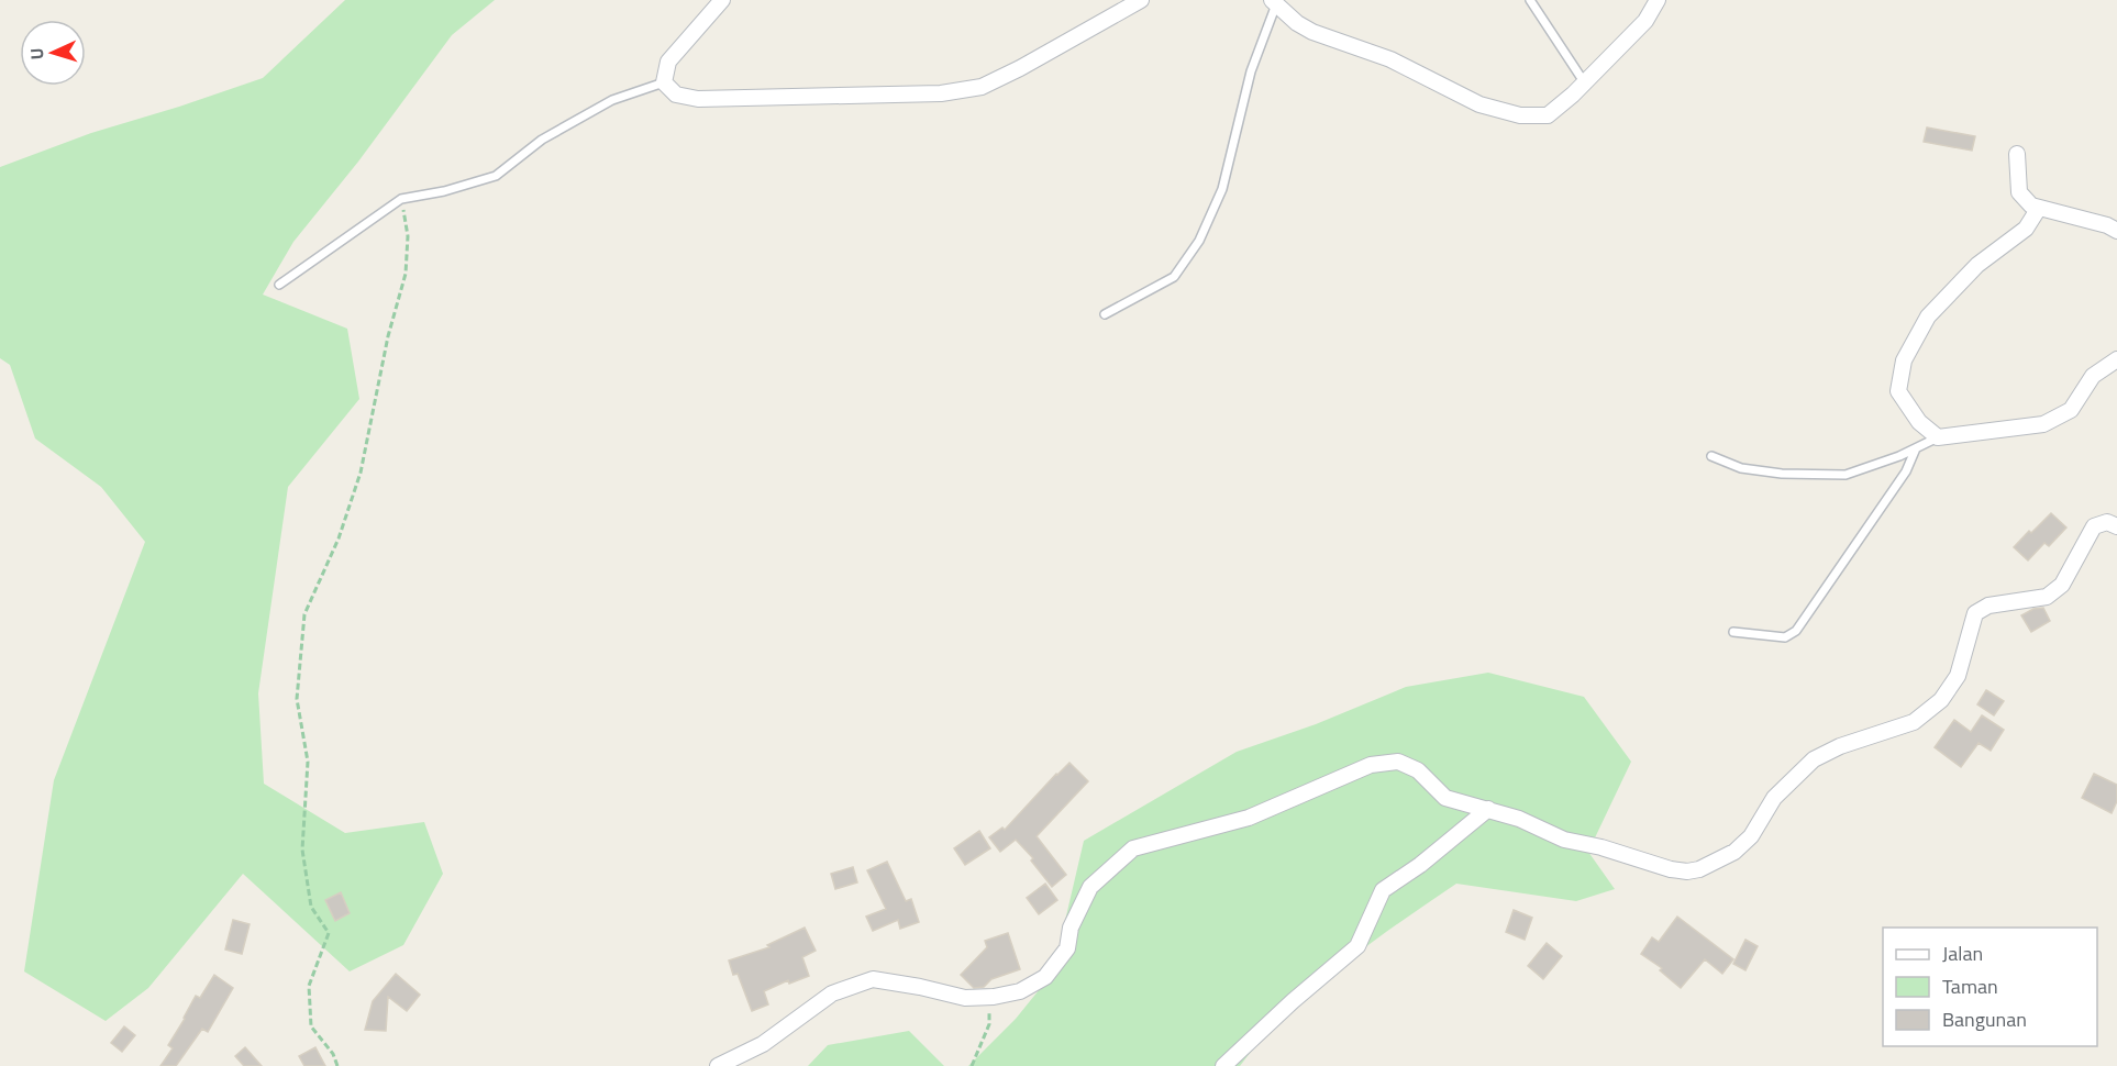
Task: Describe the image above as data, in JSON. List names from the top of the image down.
{
  "legend": ["Jalan", "Taman", "Bangunan"],
  "north": "left"
}
